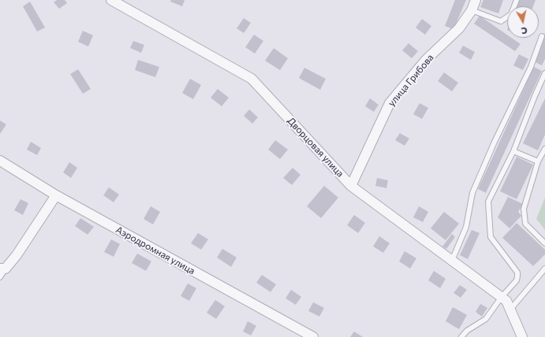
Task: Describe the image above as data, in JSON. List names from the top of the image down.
{
  "streets": {
    "street": ["улица Грибова", "Дворцовая улица", "Аэродромная улица"]
  },
  "crossings": [
    ["улица Грибова", "Дворцовая улица"]
  ],
  "north": "bottom"
}
